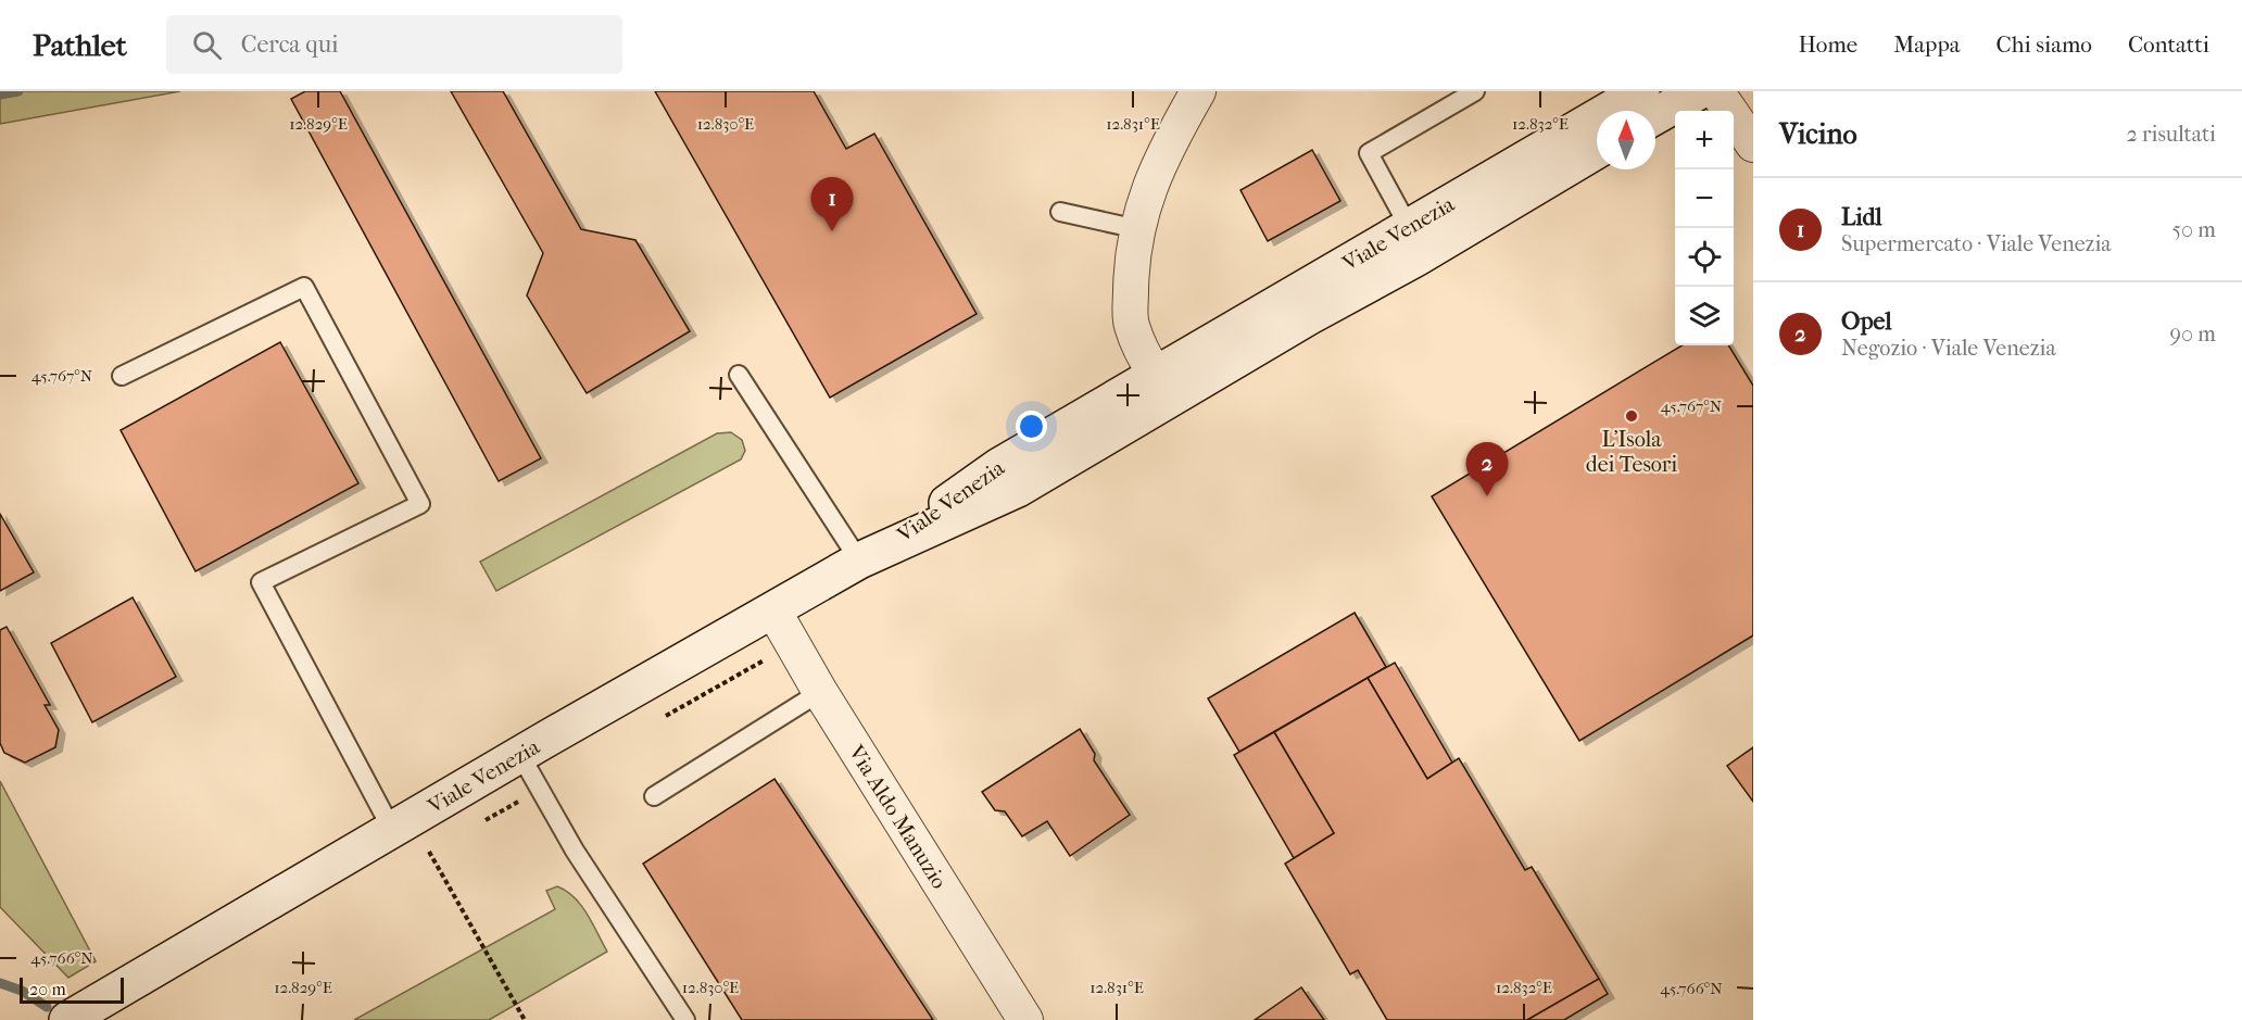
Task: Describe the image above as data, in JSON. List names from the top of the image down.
{
  "streets": {
    "main road": ["Viale Venezia"],
    "street": ["Via Aldo Manuzio"]
  },
  "crossings": [
    ["Viale Venezia", "Via Aldo Manuzio"]
  ],
  "places": ["L'Isola dei Tesori"],
  "scale_bar": "20 m",
  "north": "top",
  "page": {
    "header": "Pathlet",
    "search": "Cerca qui",
    "nav": [
      "Home",
      "Mappa",
      "Chi siamo",
      "Contatti"
    ],
    "heading": ["Vicino", "2 risultati"],
    "map_buttons": ["+", "−"],
    "list": [
      {
        "mark": "1",
        "name": "Lidl",
        "note": "Supermercato · Viale Venezia",
        "value": "50 m"
      },
      {
        "mark": "2",
        "name": "Opel",
        "note": "Negozio · Viale Venezia",
        "value": "90 m"
      }
    ],
    "pins": ["1", "2"],
    "scale": "20 m"
  },
  "coordinates": [
    "12.829°E",
    "12.830°E",
    "12.831°E",
    "12.832°E",
    "45.767°N",
    "45.766°N"
  ]
}
